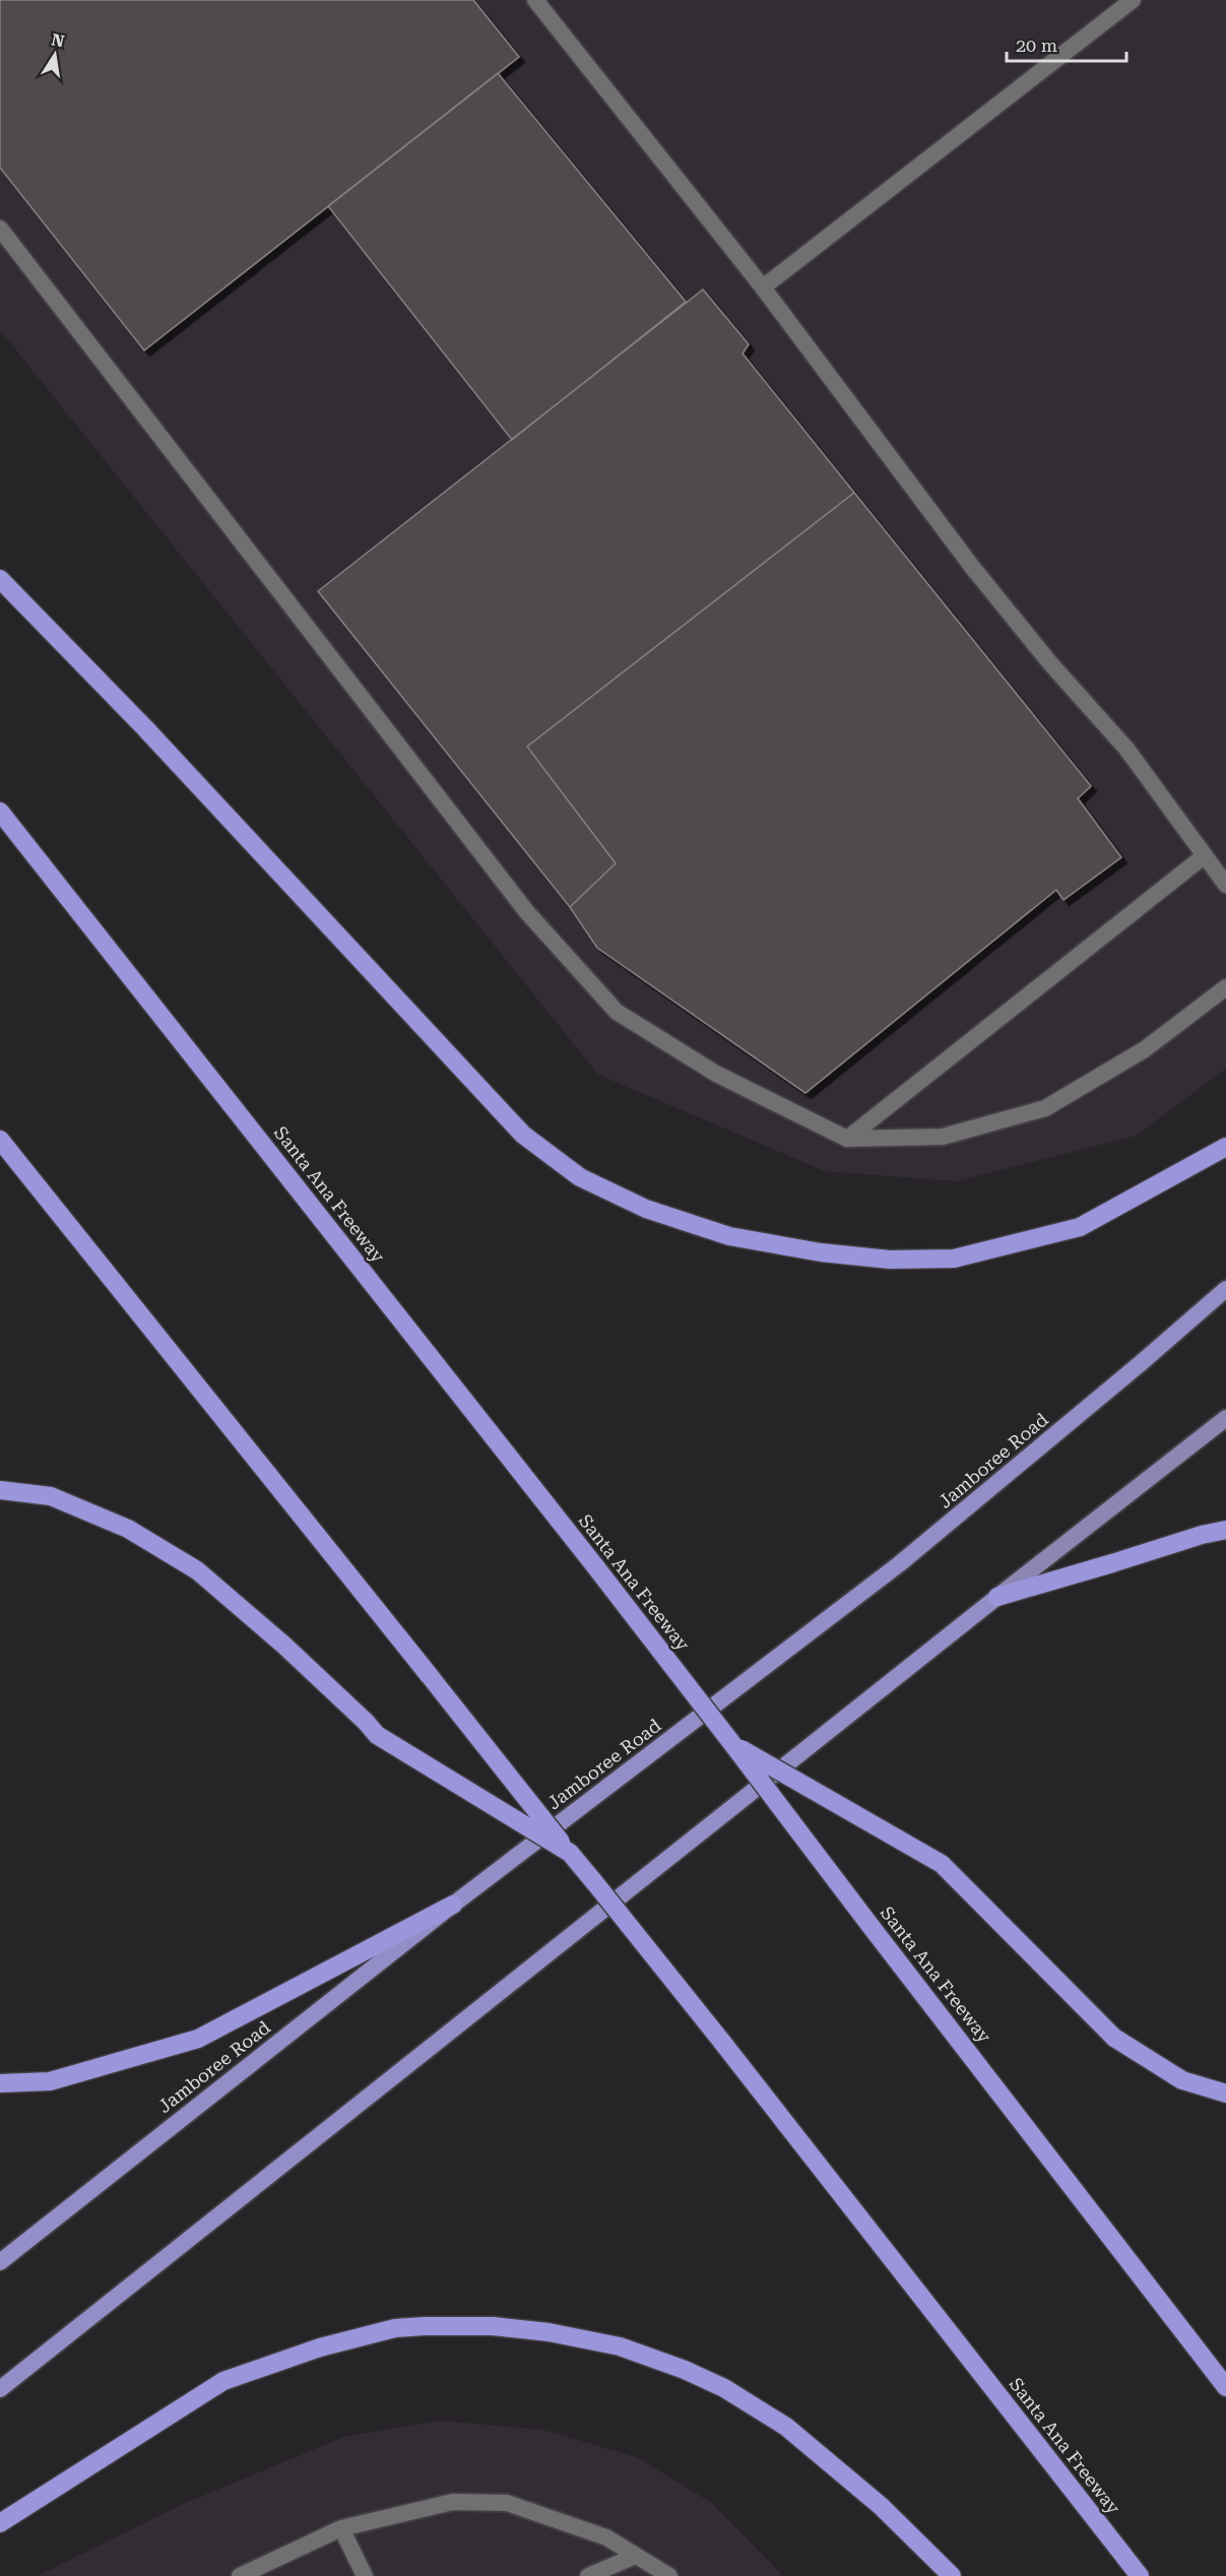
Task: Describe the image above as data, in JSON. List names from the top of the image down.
{
  "streets": {
    "highway": ["Santa Ana Freeway", "Jamboree Road"]
  },
  "scale_bar": "20 m",
  "north": "top"
}
